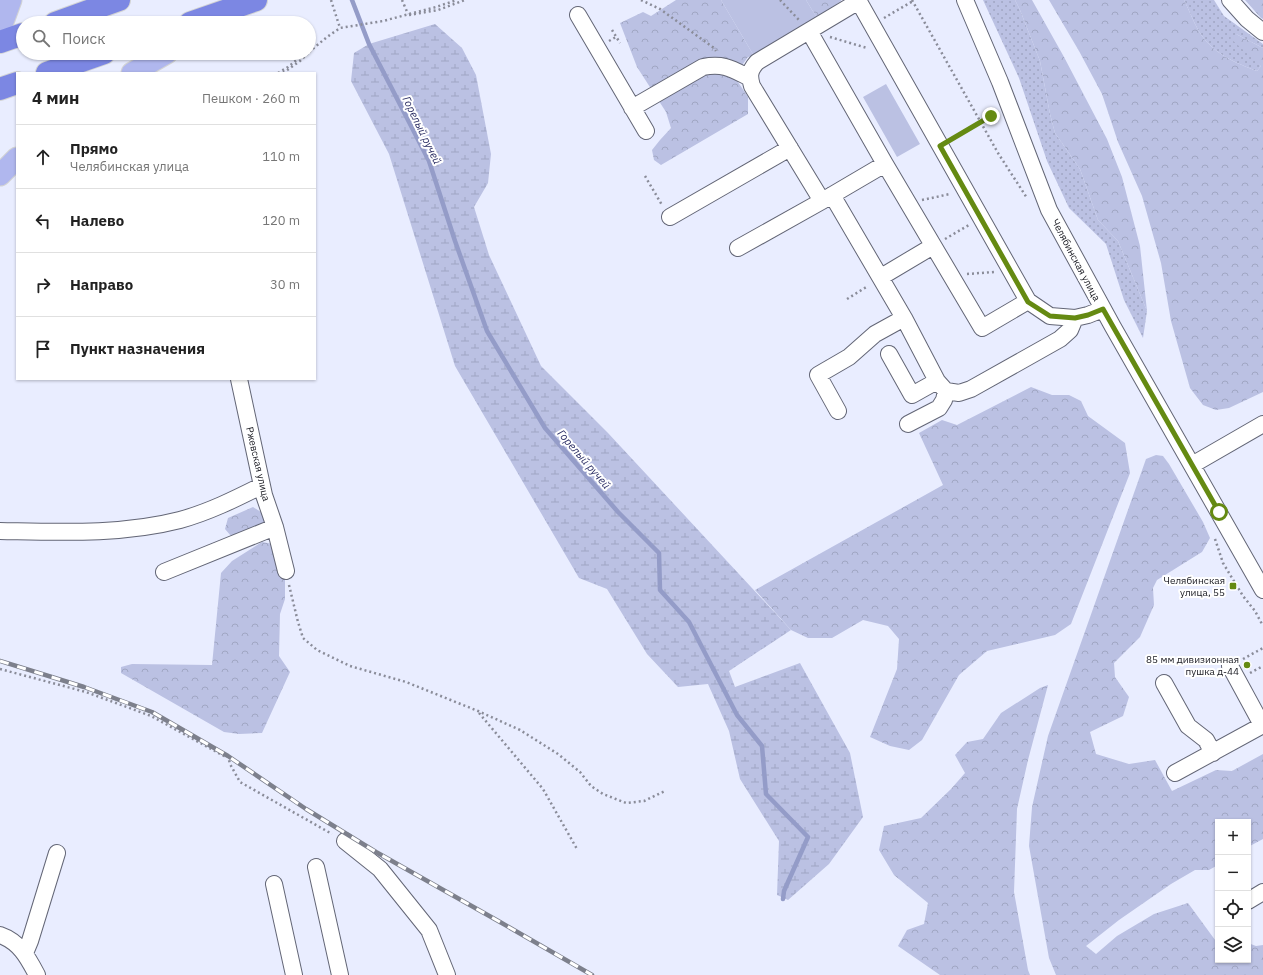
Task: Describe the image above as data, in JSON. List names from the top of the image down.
{
  "streets": {
    "street": ["Челябинская улица", "Ржевская улица"]
  },
  "water": ["Горелый ручей"],
  "places": {
    "transit": ["Челябинская улица, 55"],
    "other": ["85 мм дивизионная пушка д-44"]
  },
  "page": {
    "search": "Поиск",
    "heading": ["4 мин", "Пешком · 260 m"],
    "list": [
      ["Прямо", "Челябинская улица", "110 m"],
      ["Налево", "120 m"],
      ["Направо", "30 m"],
      "Пункт назначения"
    ],
    "map_buttons": ["+", "−"]
  }
}
